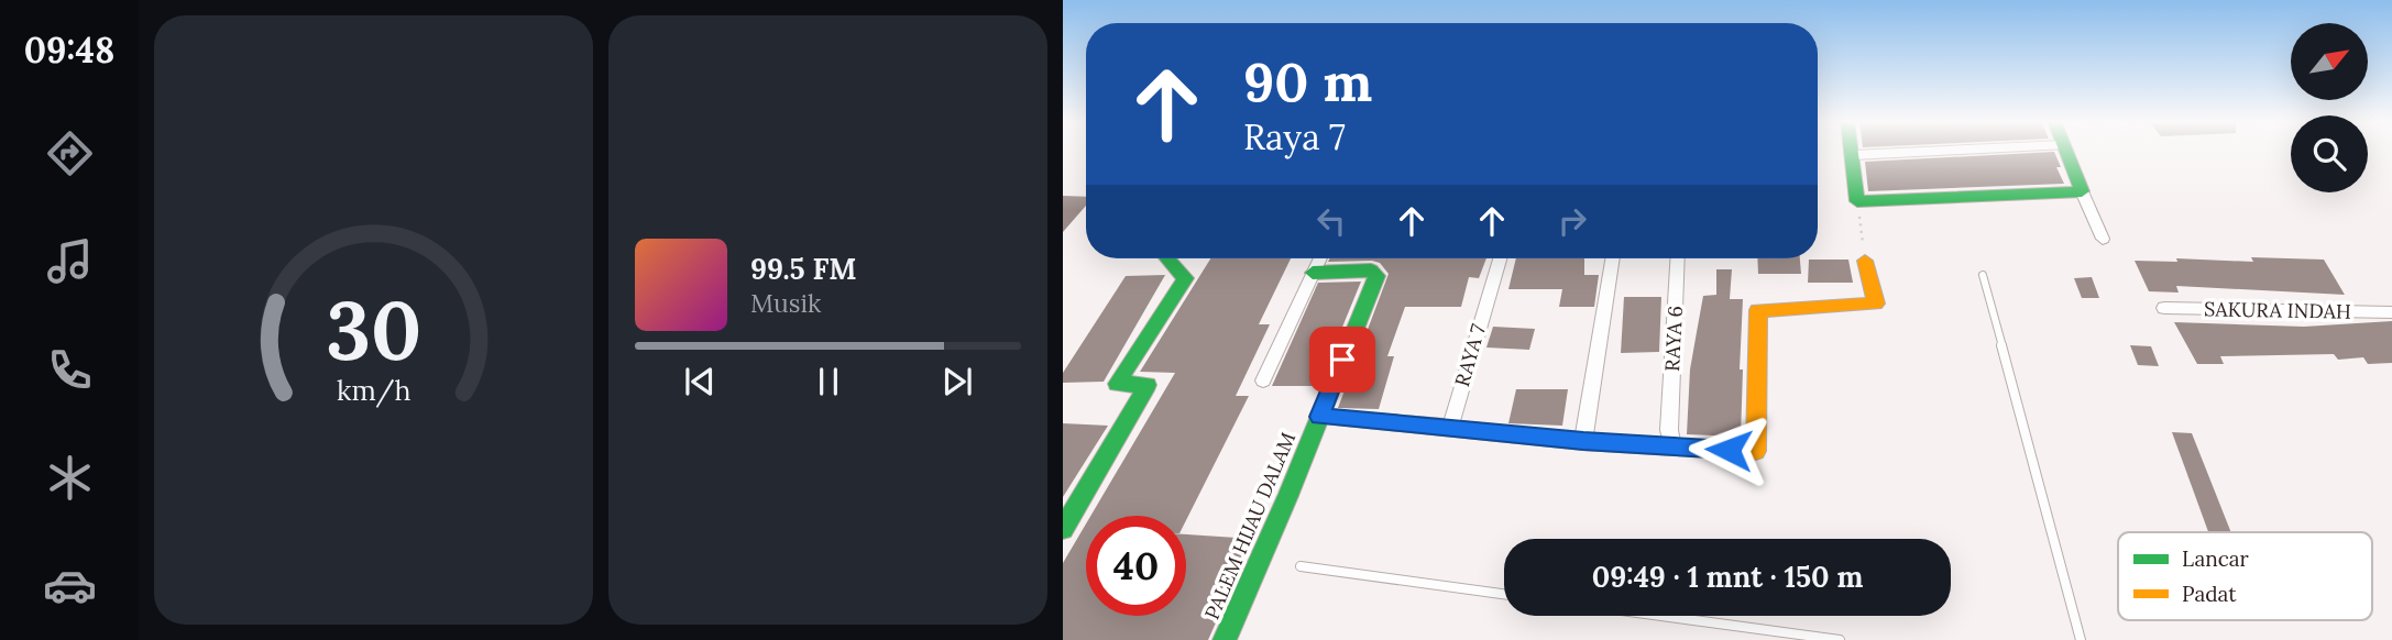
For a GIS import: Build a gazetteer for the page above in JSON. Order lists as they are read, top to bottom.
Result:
{
  "streets": {
    "street": [
      "SAKURA INDAH",
      "RAYA 6",
      "RAYA 7",
      "PALEM HIJAU DALAM"
    ]
  },
  "legend": ["Lancar", "Padat"],
  "north": "top right",
  "page": {
    "tabs": "09:48",
    "turn": ["90 m", "Raya 7"],
    "song": ["99.5 FM", "Musik"],
    "limit": "40",
    "trip": "09:49 · 1 mnt · 150 m",
    "gauge": ["30", "km/h"]
  }
}
